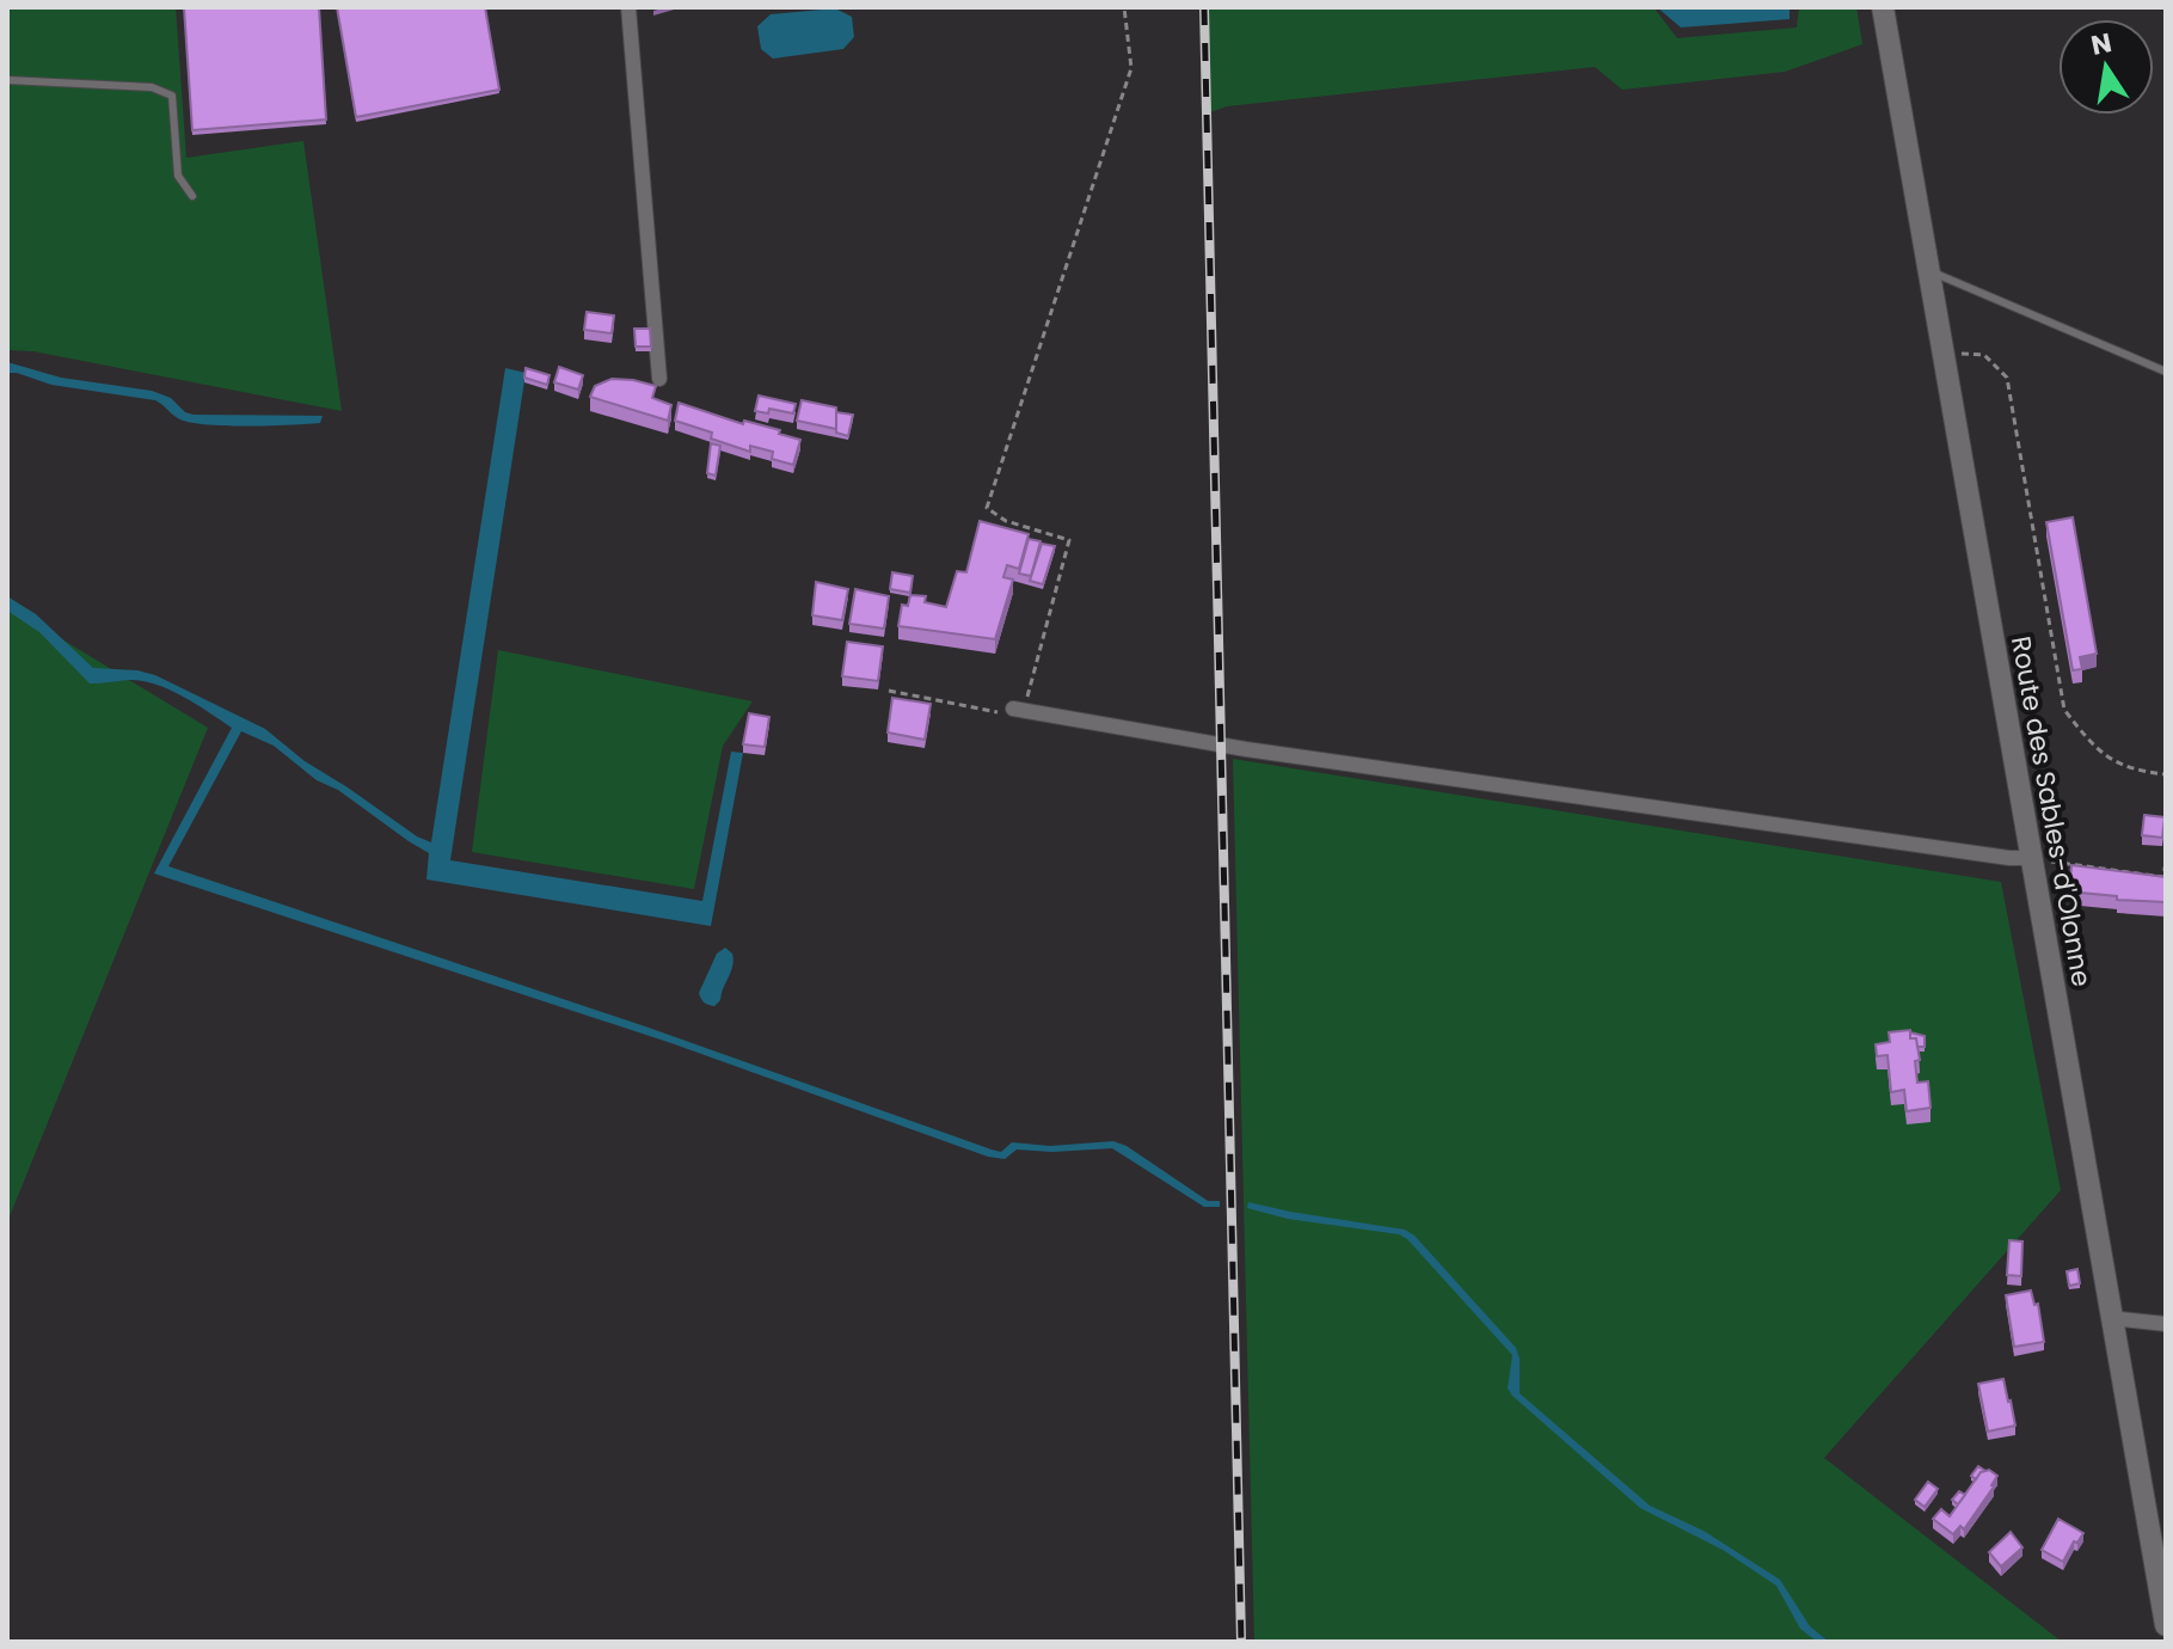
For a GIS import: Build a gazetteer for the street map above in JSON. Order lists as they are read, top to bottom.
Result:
{
  "streets": {
    "main road": ["Route des Sables-d'Olonne"]
  },
  "north": "top"
}
